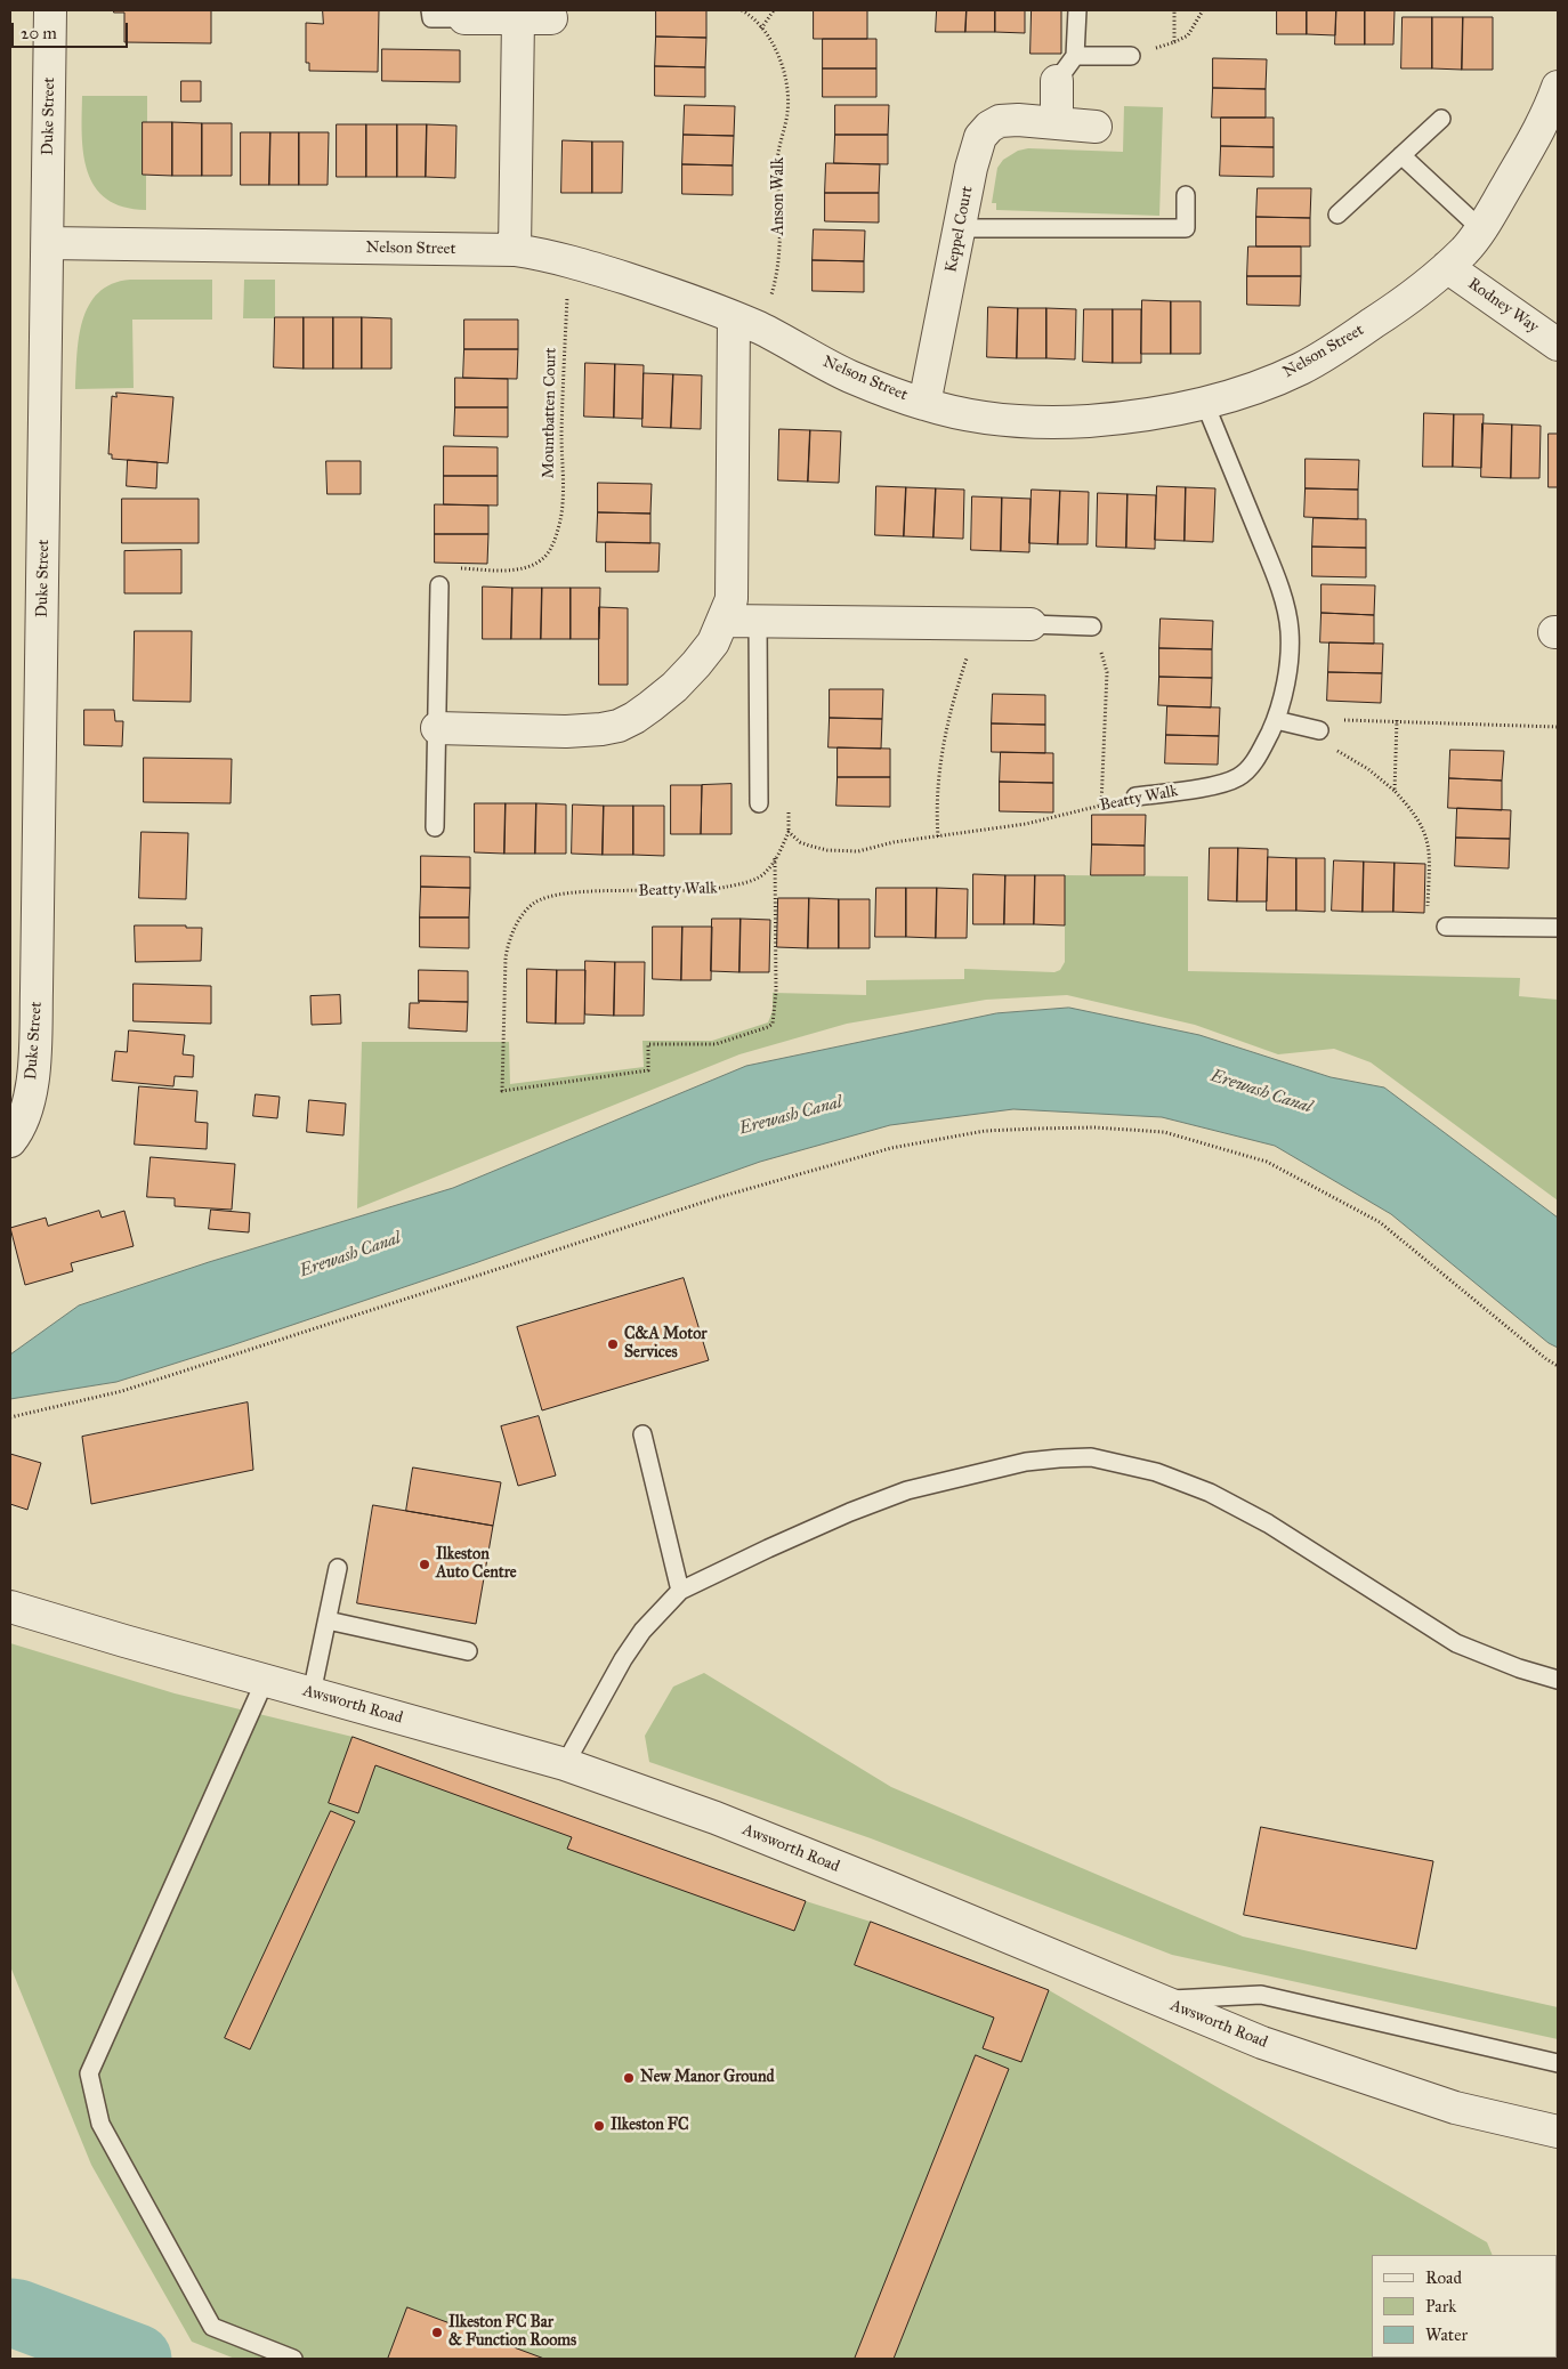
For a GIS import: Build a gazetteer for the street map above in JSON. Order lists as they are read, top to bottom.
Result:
{
  "streets": {
    "street": [
      "Duke Street",
      "Keppel Court",
      "Nelson Street",
      "Rodney Way",
      "Awsworth Road"
    ],
    "lane": ["Beatty Walk"],
    "path": ["Anson Walk", "Mountbatten Court"]
  },
  "crossings": [
    ["Duke Street", "Nelson Street"],
    ["Anson Walk", "Nelson Street"],
    ["Keppel Court", "Nelson Street"],
    ["Nelson Street", "Rodney Way"],
    ["Nelson Street", "Mountbatten Court"],
    ["Nelson Street", "Beatty Walk"]
  ],
  "water": ["Erewash Canal"],
  "places": [
    "C&A Motor Services",
    "Ilkeston Auto Centre",
    "New Manor Ground",
    "Ilkeston FC",
    "Ilkeston FC Bar & Function Rooms"
  ],
  "legend": ["Road", "Park", "Water"],
  "scale_bar": "20 m"
}
